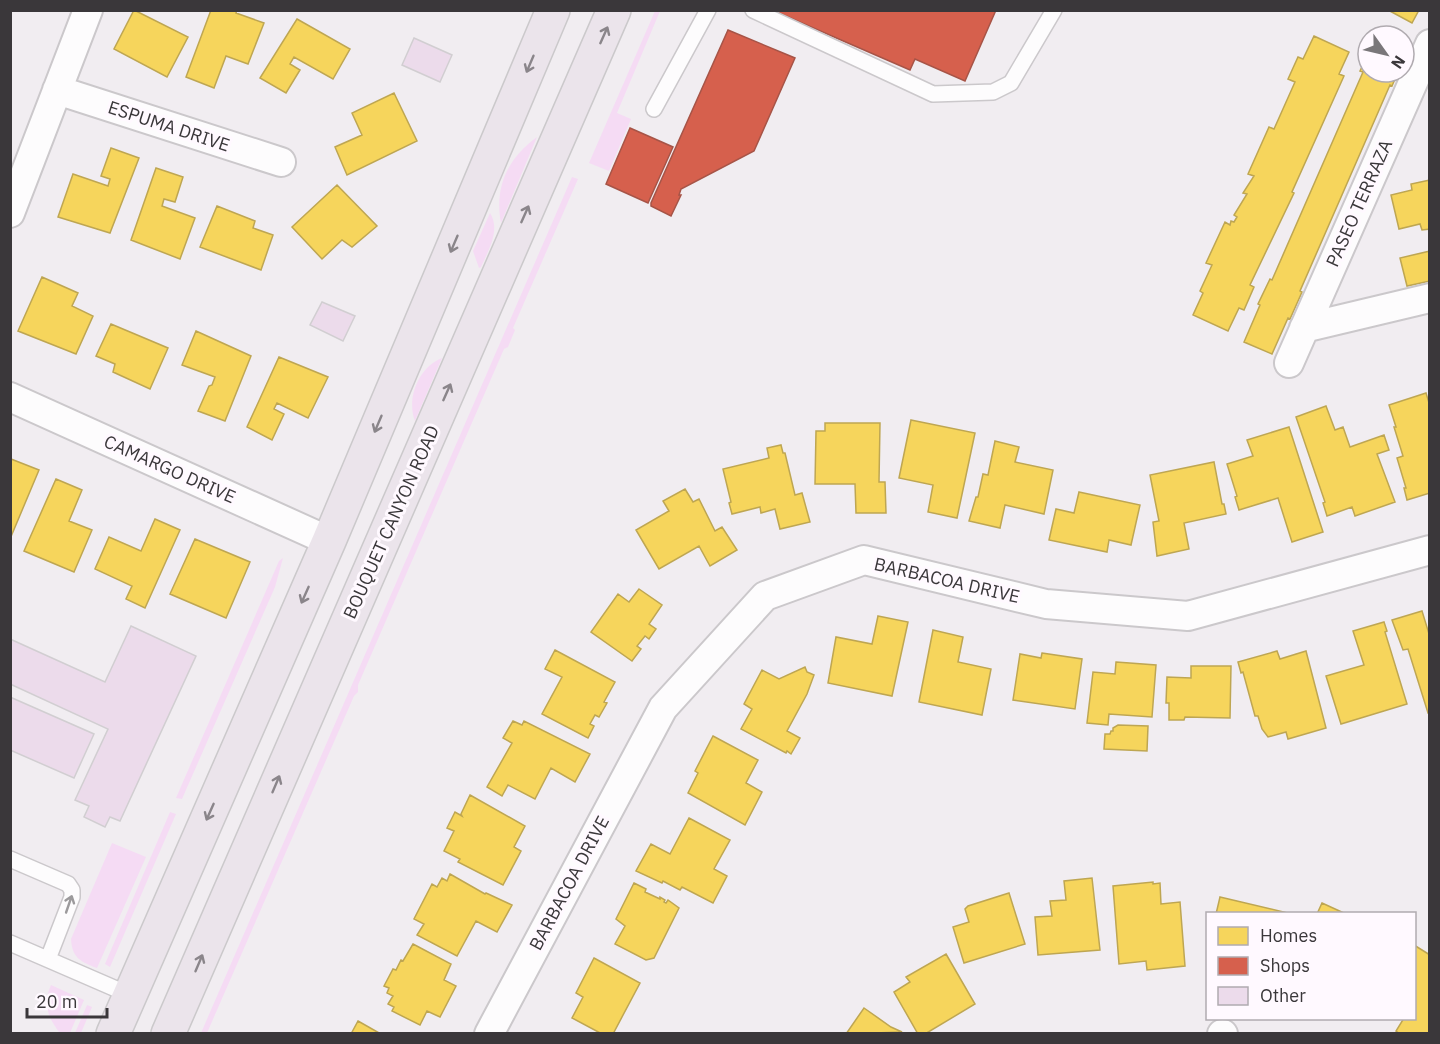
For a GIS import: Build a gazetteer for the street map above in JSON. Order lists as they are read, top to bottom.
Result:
{
  "streets": {
    "main road": ["BOUQUET CANYON ROAD"],
    "street": [
      "ESPUMA DRIVE",
      "PASEO TERRAZA",
      "CAMARGO DRIVE",
      "BARBACOA DRIVE"
    ]
  },
  "legend": ["Homes", "Shops", "Other"],
  "scale_bar": "20 m",
  "north": "bottom right"
}
